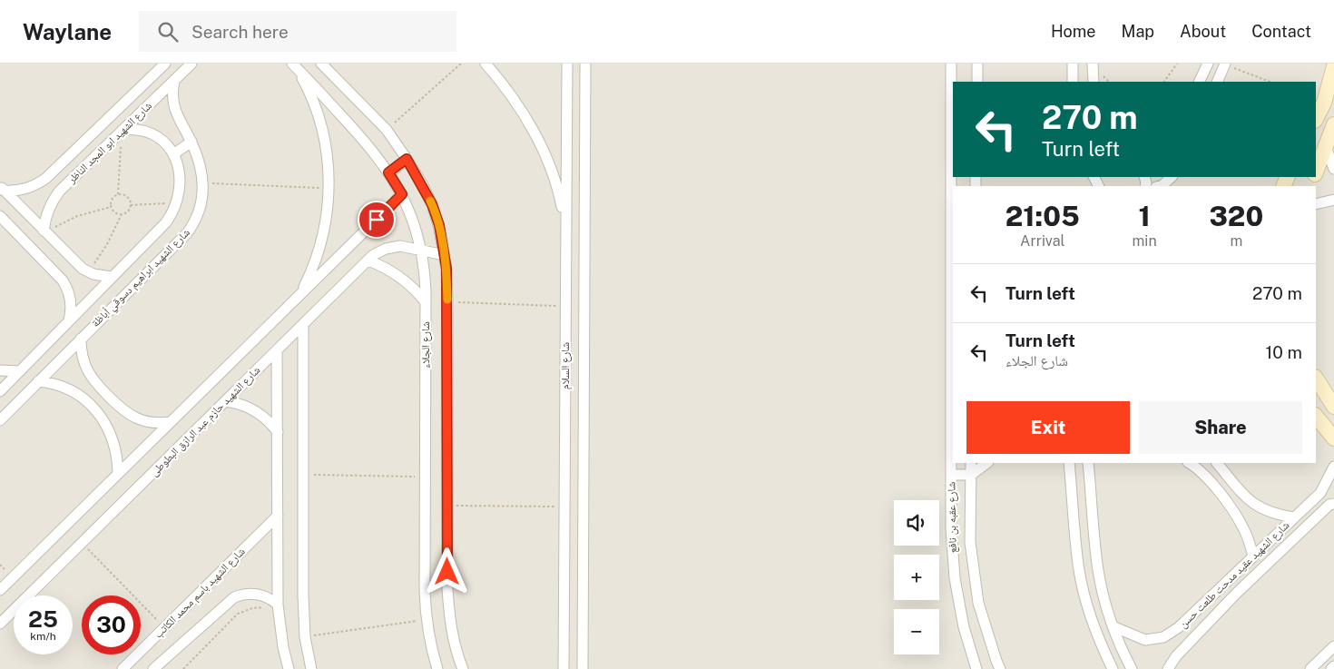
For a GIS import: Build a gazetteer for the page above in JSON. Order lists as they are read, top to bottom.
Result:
{
  "streets": {
    "street": [
      "شارع الشهيد ابو المجد الناظر",
      "شارع الشهيد ابراهيم دسوقي أباظة",
      "شارع الجلاء",
      "شارع السلام",
      "شارع الشهيد حازم عبد الرازق البطوطى",
      "شارع عقبه بن نافع",
      "شارع الشهيد عقيد مدحت طلعت حسن",
      "شارع الشهيد باسم محمد الكاتب"
    ]
  },
  "crossings": [
    ["شارع الشهيد ابو المجد الناظر", "شارع الشهيد ابراهيم دسوقي أباظة"],
    ["شارع الجلاء", "شارع الشهيد حازم عبد الرازق البطوطى"]
  ],
  "page": {
    "header": "Waylane",
    "search": "Search here",
    "nav": [
      "Home",
      "Map",
      "About",
      "Contact"
    ],
    "turn": ["270 m", "Turn left"],
    "eta": [
      "21:05",
      "Arrival",
      "1",
      "min",
      "320",
      "m"
    ],
    "list": [
      {
        "name": "Turn left",
        "value": "270 m"
      },
      {
        "name": "Turn left",
        "note": "شارع الجلاء",
        "value": "10 m"
      }
    ],
    "buttons": ["Exit", "Share"],
    "map_buttons": ["+", "−"],
    "speed": "25 km/h",
    "limit": "30"
  }
}
